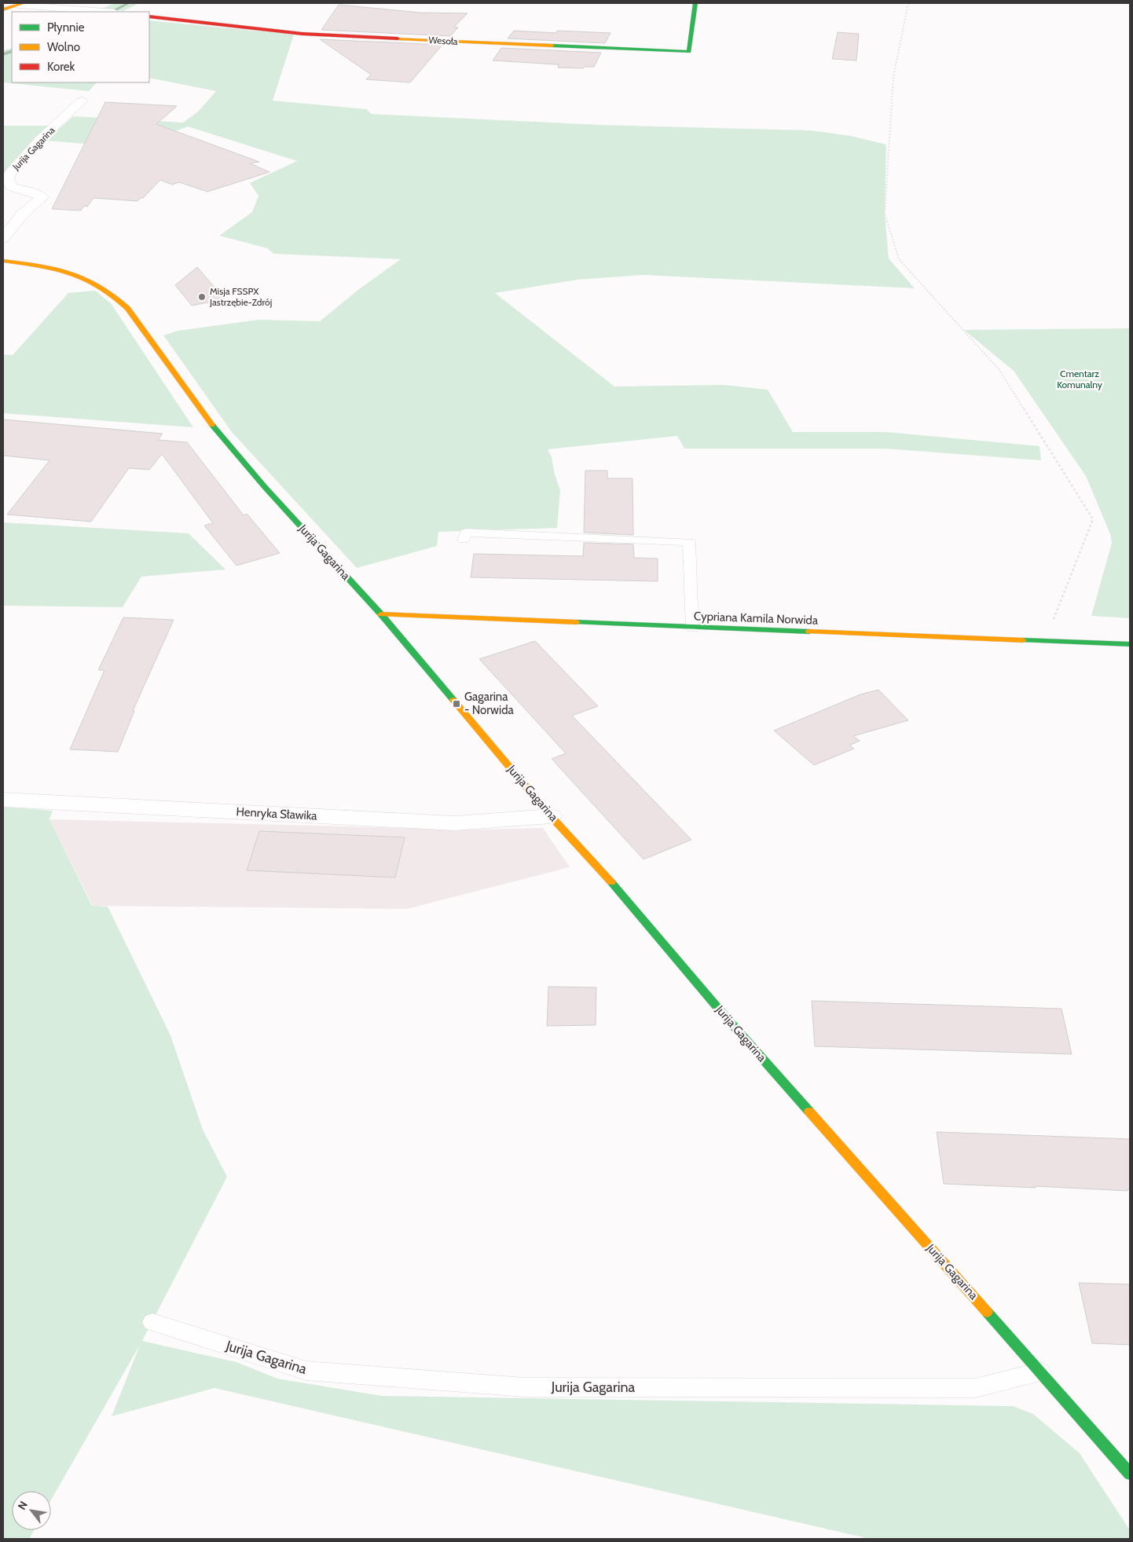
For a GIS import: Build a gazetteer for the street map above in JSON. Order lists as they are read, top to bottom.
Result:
{
  "streets": {
    "street": [
      "Wesoła",
      "Jurija Gagarina",
      "Cypriana Kamila Norwida",
      "Henryka Sławika"
    ]
  },
  "crossings": [
    ["Jurija Gagarina", "Cypriana Kamila Norwida"],
    ["Jurija Gagarina", "Henryka Sławika"]
  ],
  "parks": ["Cmentarz Komunalny"],
  "places": {
    "other": ["Misja FSSPX Jastrzębie-Zdrój"],
    "transit": ["Gagarina - Norwida"]
  },
  "legend": ["Płynnie", "Wolno", "Korek"],
  "north": "top left"
}
